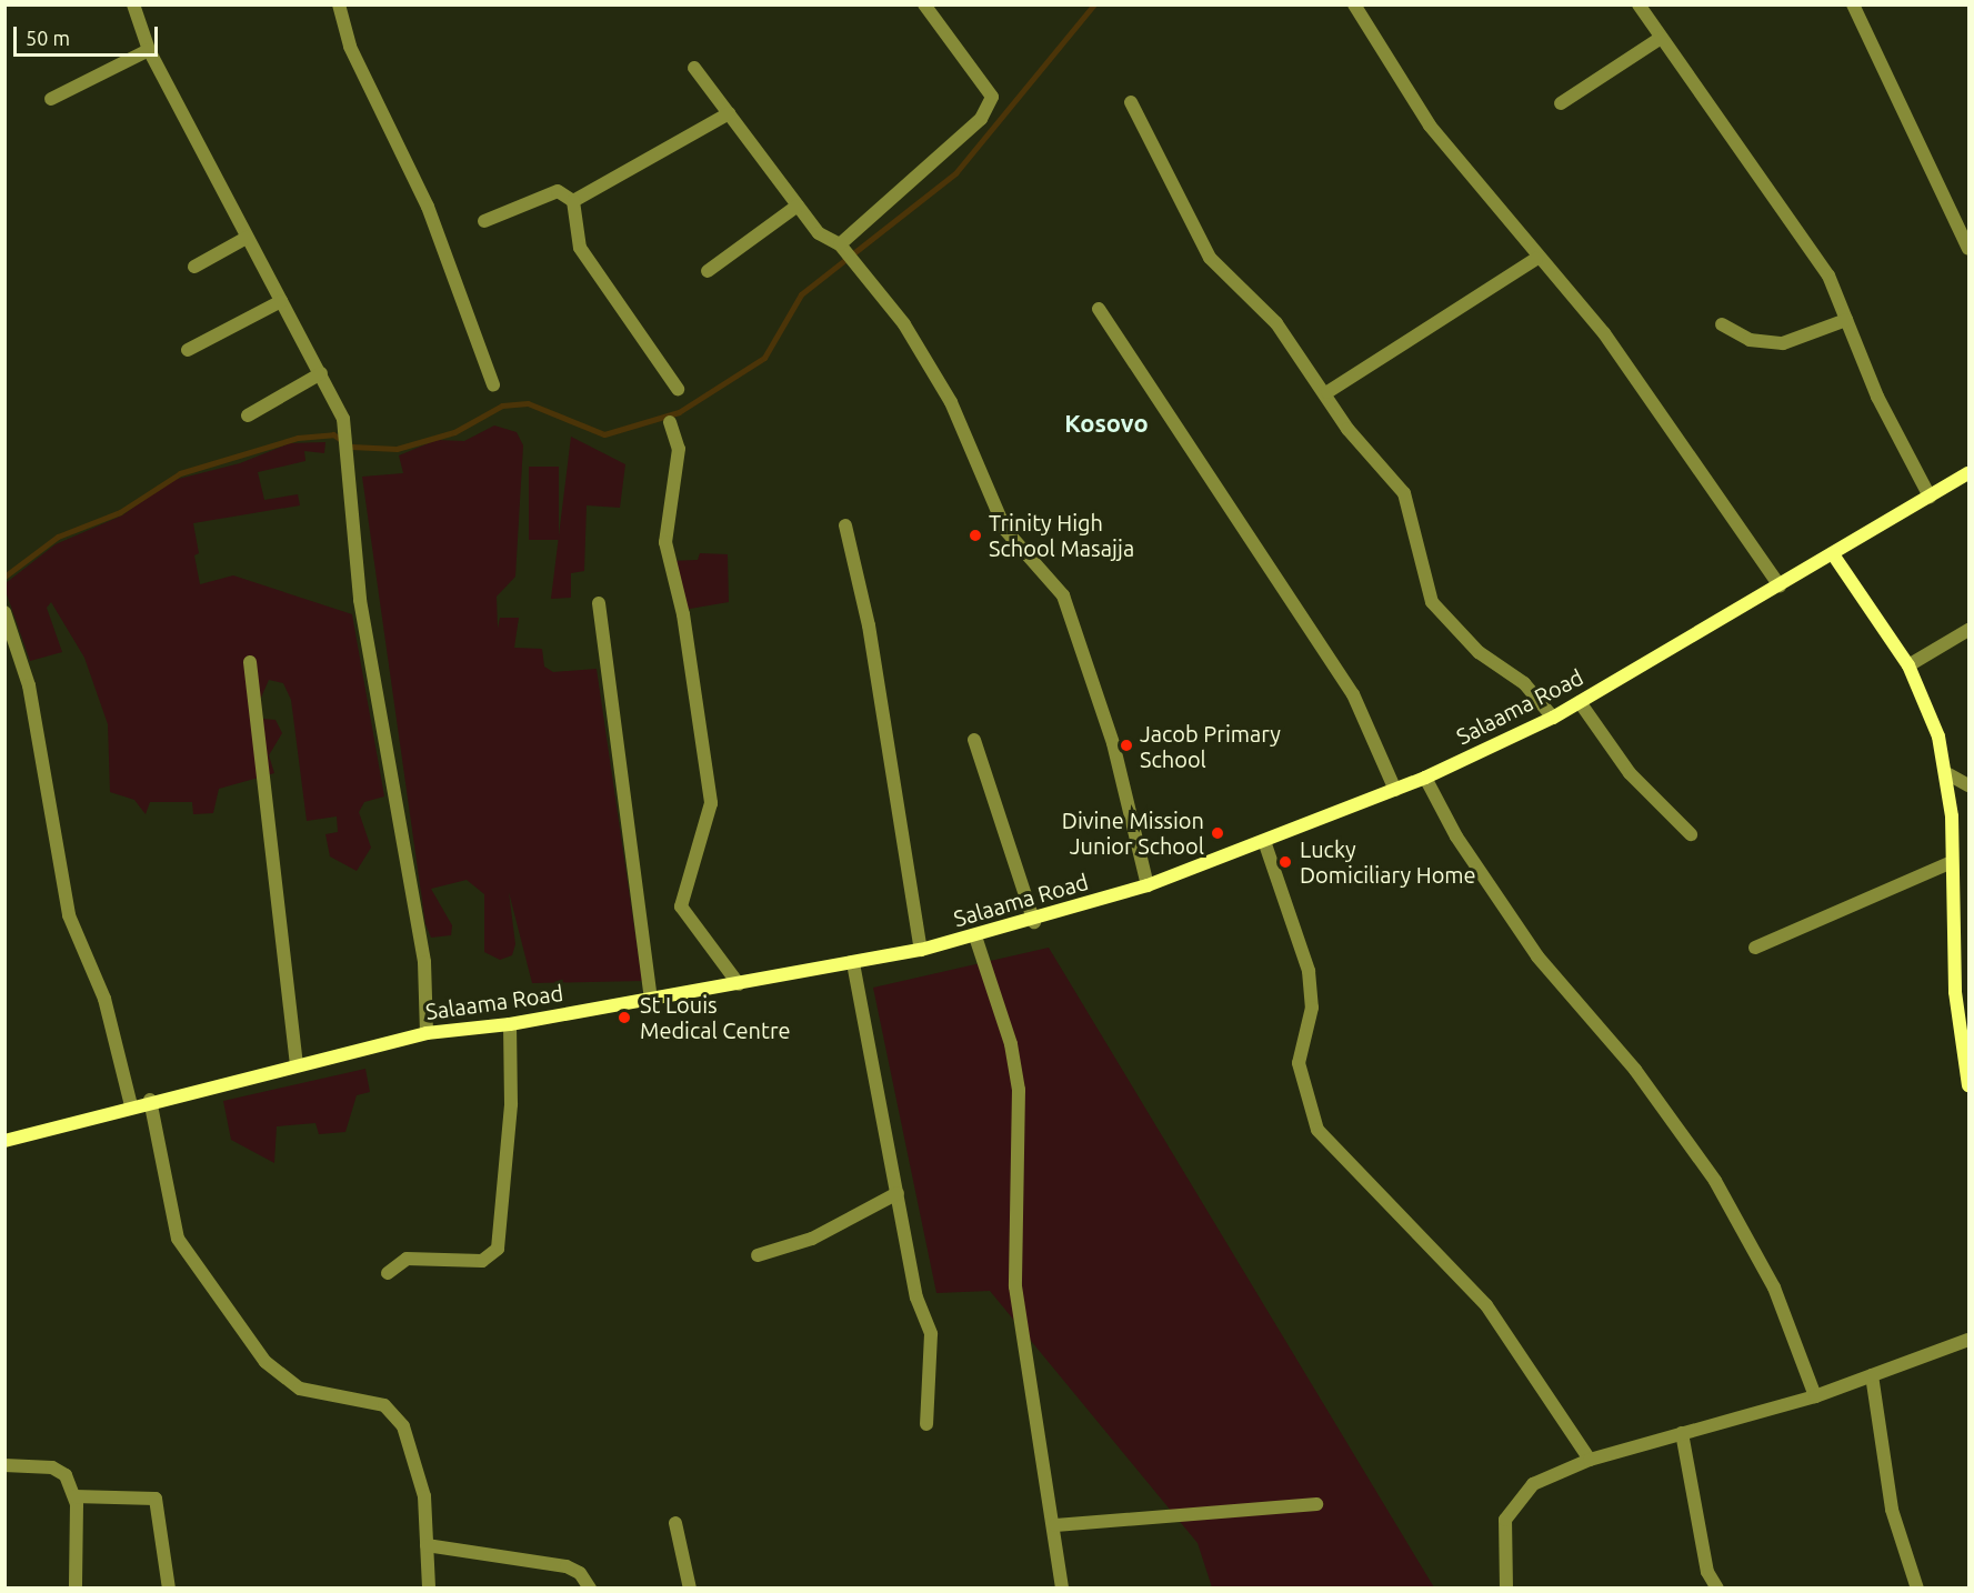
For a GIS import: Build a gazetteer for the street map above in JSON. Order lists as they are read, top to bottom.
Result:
{
  "streets": {
    "main road": ["Salaama Road"]
  },
  "districts": ["Kosovo"],
  "places": [
    "Trinity High School Masajja",
    "Jacob Primary School",
    "Divine Mission Junior School",
    "Lucky Domiciliary Home",
    "St Louis Medical Centre"
  ],
  "scale_bar": "50 m"
}
